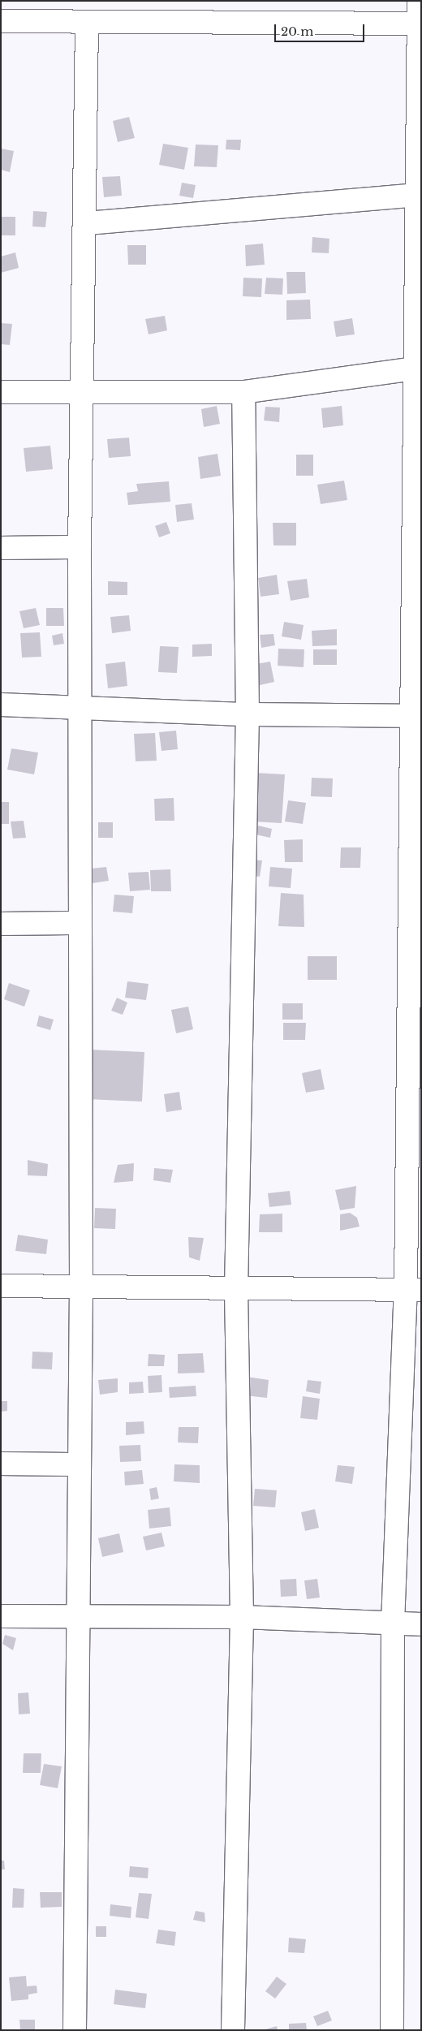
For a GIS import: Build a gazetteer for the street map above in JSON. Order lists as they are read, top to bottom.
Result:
{
  "scale_bar": "20 m"
}
